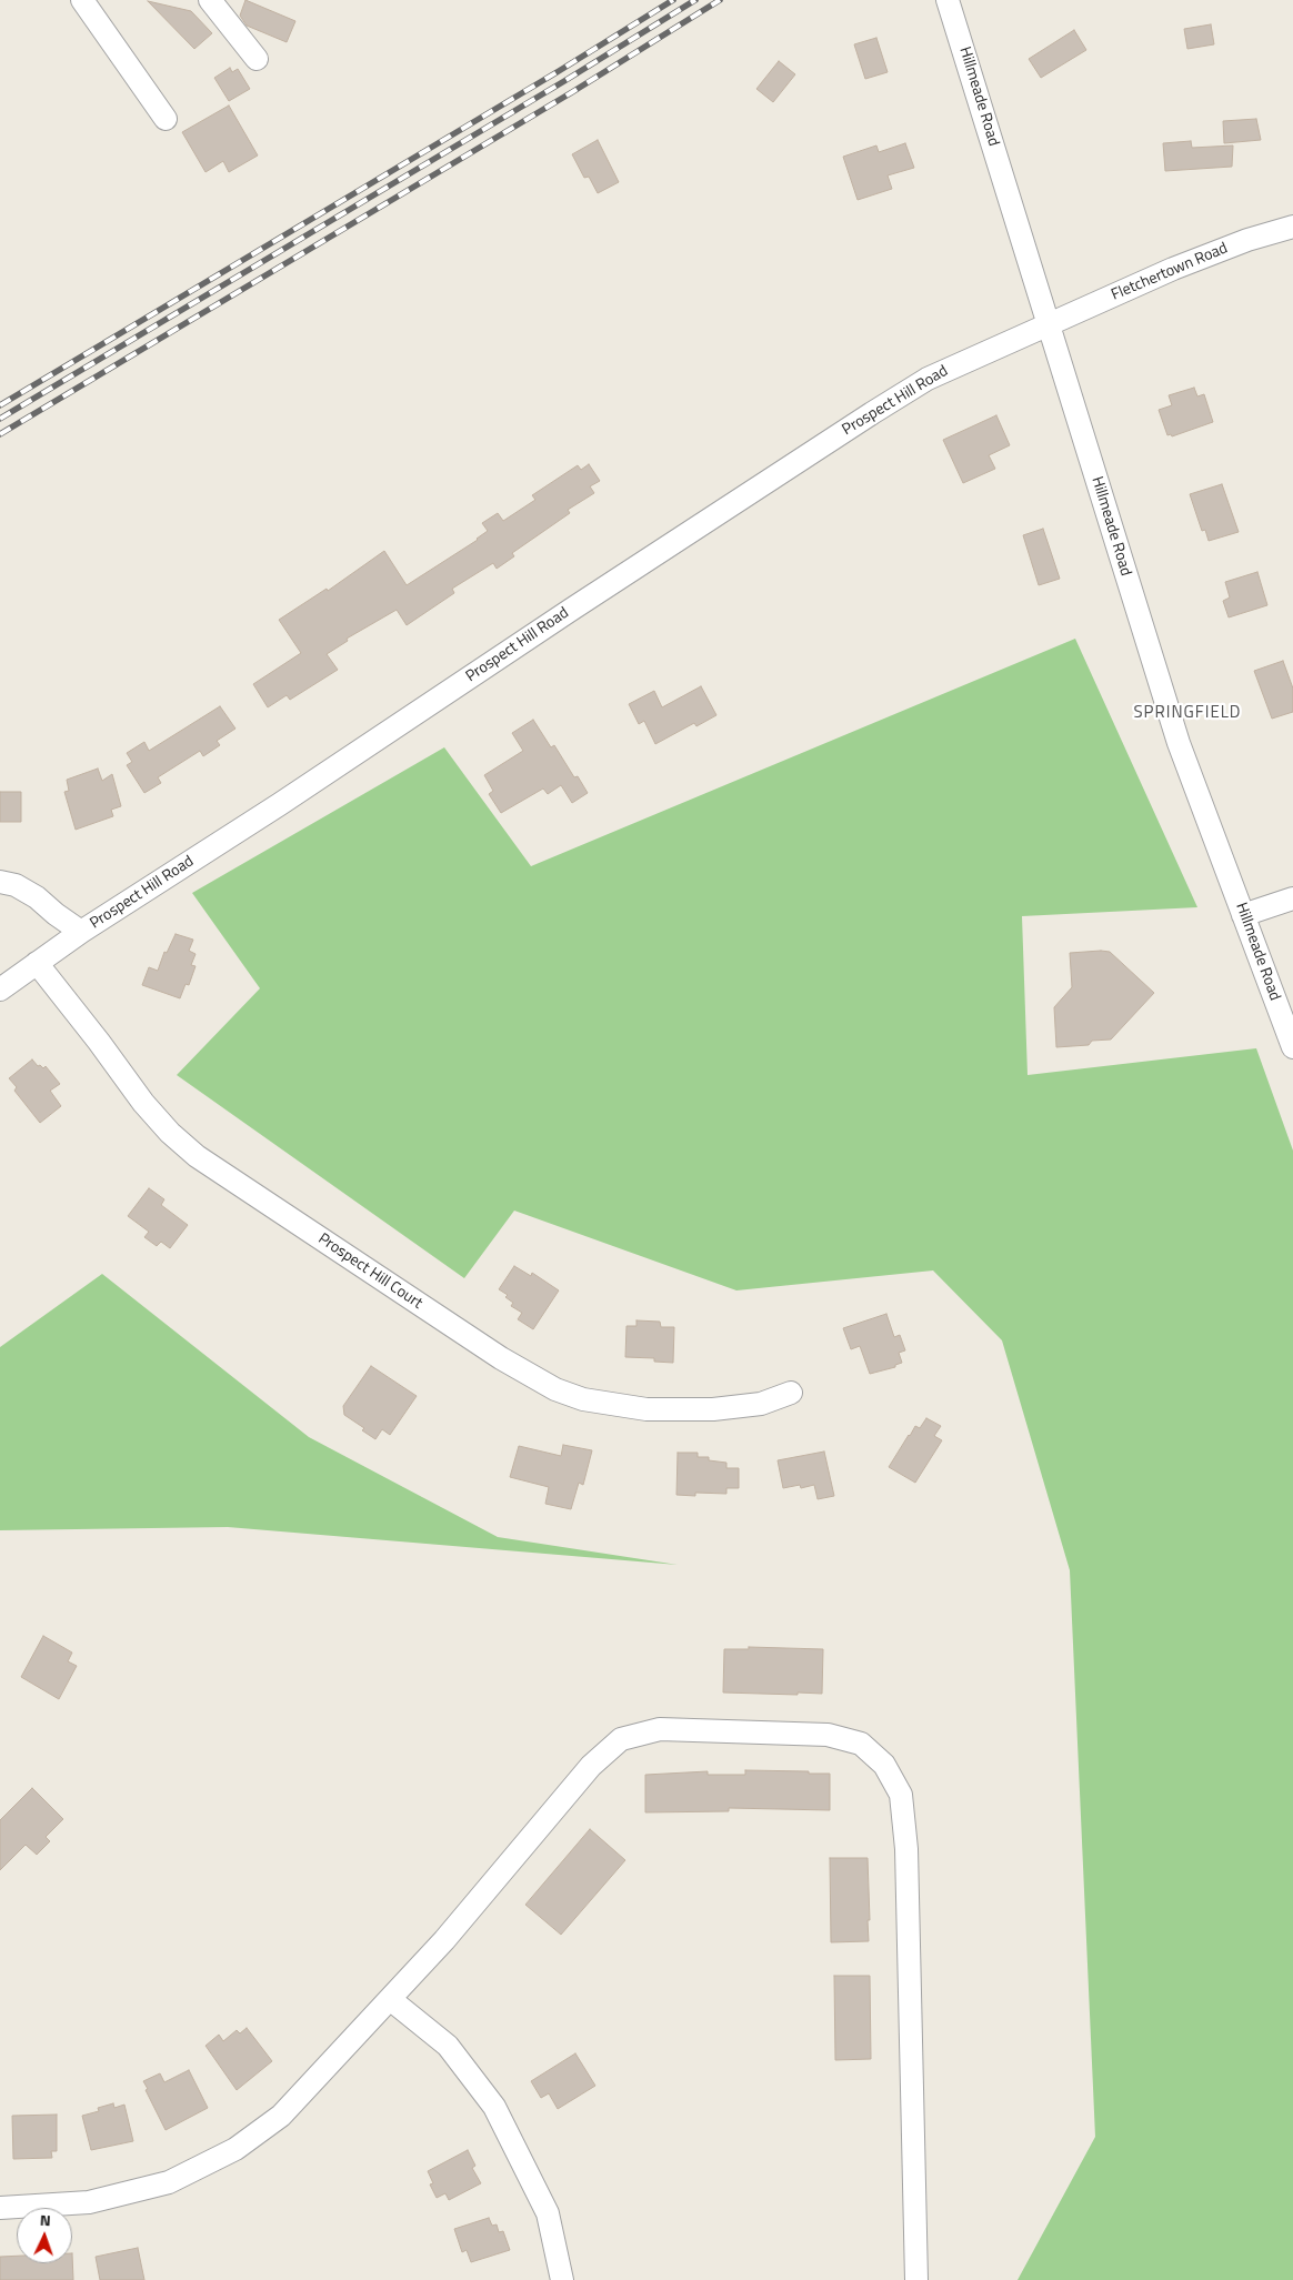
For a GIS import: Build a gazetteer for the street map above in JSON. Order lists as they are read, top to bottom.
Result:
{
  "streets": {
    "street": [
      "Hillmeade Road",
      "Fletchertown Road",
      "Prospect Hill Road",
      "Prospect Hill Court"
    ]
  },
  "crossings": [
    ["Hillmeade Road", "Fletchertown Road"],
    ["Hillmeade Road", "Prospect Hill Road"],
    ["Fletchertown Road", "Prospect Hill Road"],
    ["Prospect Hill Road", "Prospect Hill Court"]
  ],
  "districts": ["SPRINGFIELD"],
  "north": "top"
}
